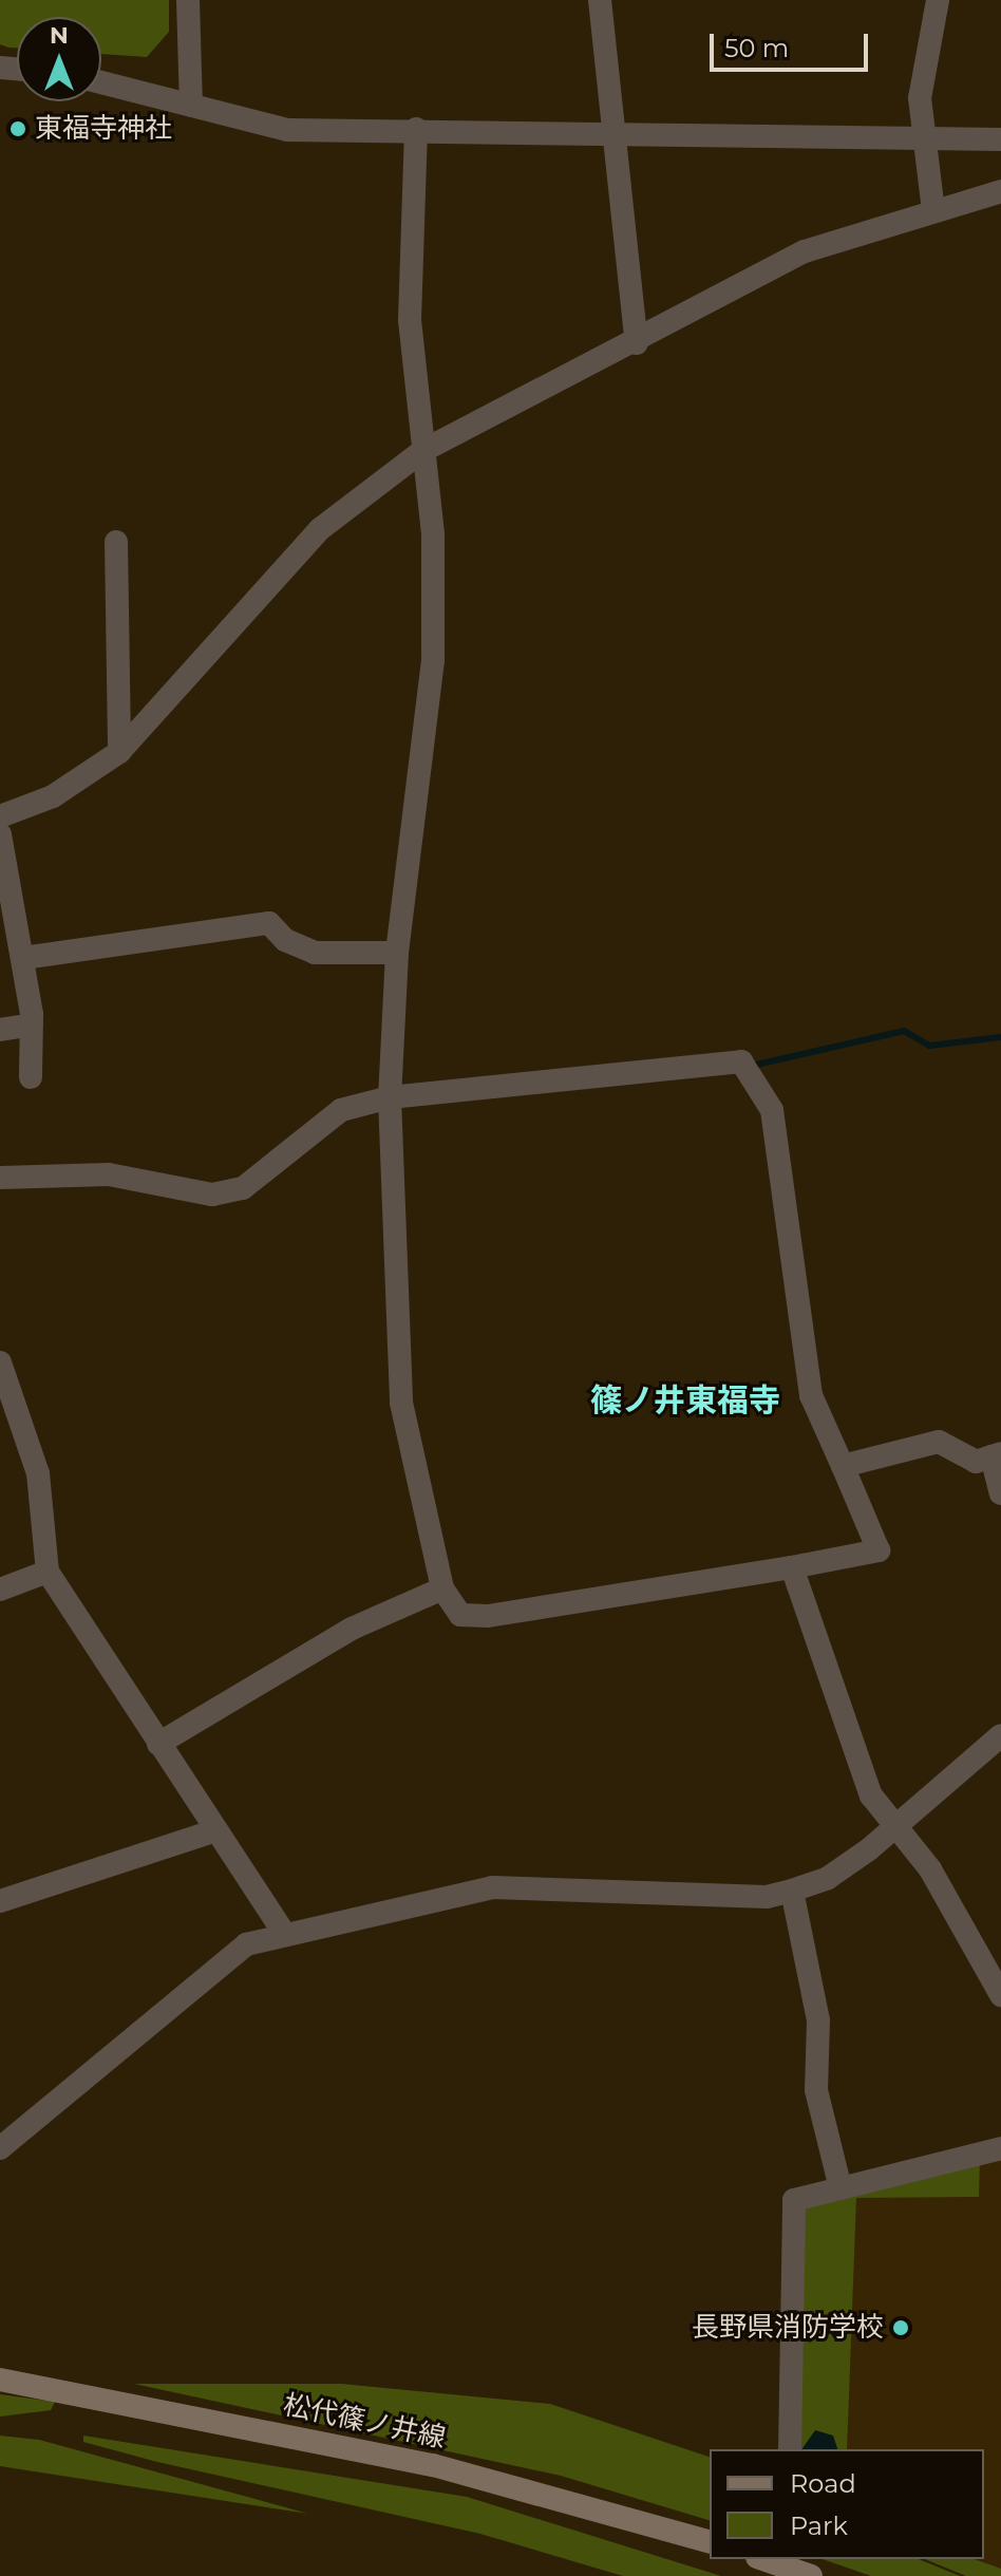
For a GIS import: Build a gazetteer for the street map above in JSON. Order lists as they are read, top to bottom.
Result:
{
  "streets": {
    "main road": ["松代篠ノ井線"]
  },
  "districts": ["篠ノ井東福寺"],
  "places": ["東福寺神社", "長野県消防学校"],
  "legend": ["Road", "Park"],
  "scale_bar": "50 m",
  "north": "top"
}
